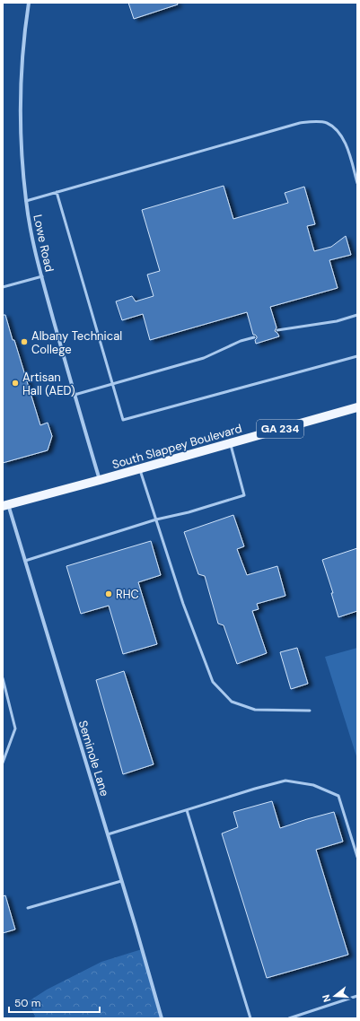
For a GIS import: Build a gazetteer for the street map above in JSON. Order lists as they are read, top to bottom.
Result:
{
  "streets": {
    "main road": ["GA 234", "South Slappey Boulevard"],
    "street": ["Lowe Road", "Seminole Lane"]
  },
  "crossings": [
    ["Lowe Road", "South Slappey Boulevard"],
    ["South Slappey Boulevard", "Seminole Lane"]
  ],
  "places": ["Albany Technical College", "Artisan Hall (AED)", "RHC"],
  "scale_bar": "50 m",
  "north": "left"
}
